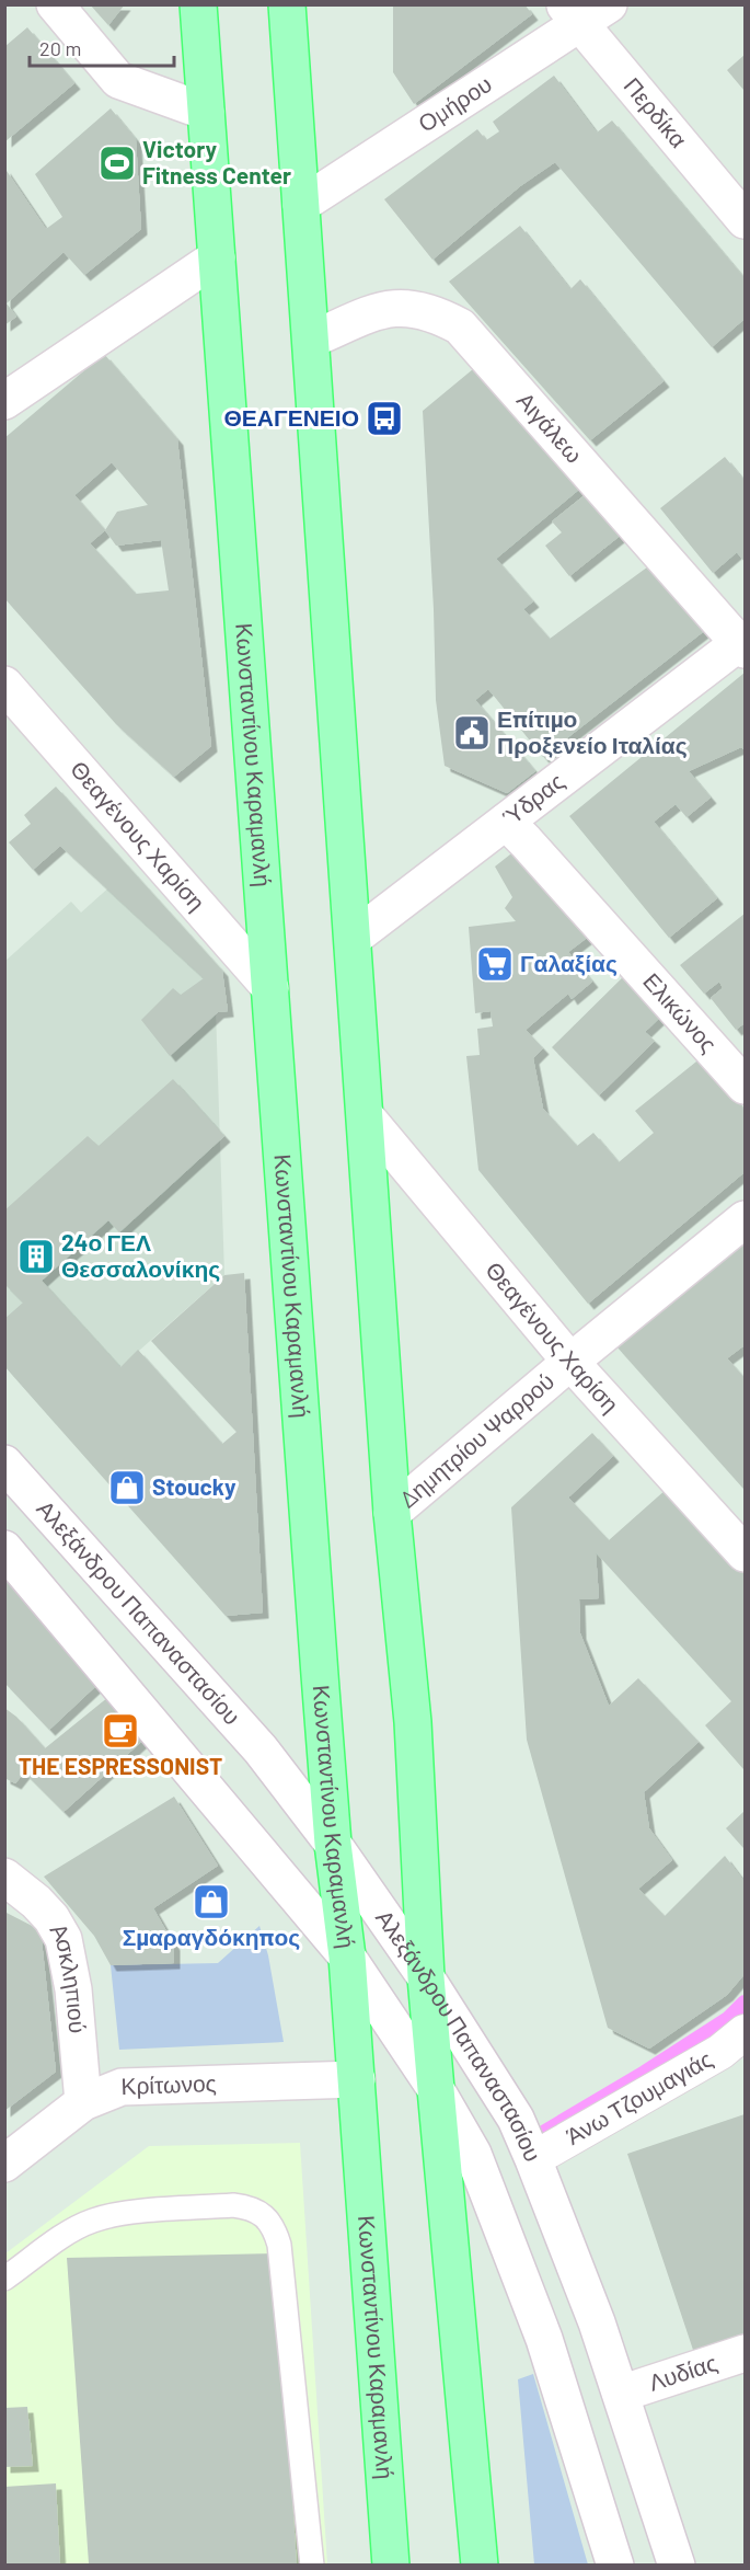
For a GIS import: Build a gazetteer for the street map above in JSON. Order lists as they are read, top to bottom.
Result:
{
  "streets": {
    "main road": ["Κωνσταντίνου Καραμανλή"],
    "street": [
      "Ομήρου",
      "Περδίκα",
      "Αιγάλεω",
      "Ύδρας",
      "Θεαγένους Χαρίση",
      "Ελικώνος",
      "Δημητρίου Ψαρρού",
      "Αλεξάνδρου Παπαναστασίου",
      "Ασκληπιού",
      "Κρίτωνος",
      "Άνω Τζουμαγιάς",
      "Λυδίας"
    ]
  },
  "crossings": [
    ["Ομήρου", "Περδίκα"],
    ["Αιγάλεω", "Ύδρας"],
    ["Κωνσταντίνου Καραμανλή", "Θεαγένους Χαρίση"],
    ["Κωνσταντίνου Καραμανλή", "Αλεξάνδρου Παπαναστασίου"],
    ["Κωνσταντίνου Καραμανλή", "Κρίτωνος"],
    ["Ύδρας", "Ελικώνος"],
    ["Θεαγένους Χαρίση", "Δημητρίου Ψαρρού"],
    ["Αλεξάνδρου Παπαναστασίου", "Άνω Τζουμαγιάς"],
    ["Αλεξάνδρου Παπαναστασίου", "Λυδίας"],
    ["Ασκληπιού", "Κρίτωνος"]
  ],
  "places": {
    "sports": ["Victory Fitness Center"],
    "bus stop": ["ΘΕΑΓΕΝΕΙΟ"],
    "public building": ["Επίτιμο Προξενείο Ιταλίας"],
    "supermarket": ["Γαλαξίας"],
    "building": ["24ο ΓΕΛ Θεσσαλονίκης"],
    "shop": ["Stoucky", "Σμαραγδόκηπος"],
    "cafe": ["THE ESPRESSONIST"]
  },
  "scale_bar": "20 m"
}
